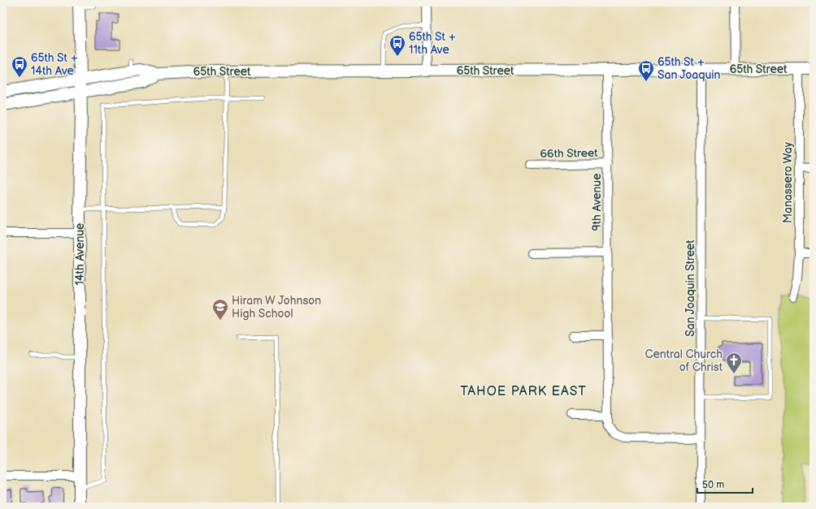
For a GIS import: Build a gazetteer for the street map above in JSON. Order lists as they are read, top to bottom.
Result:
{
  "streets": {
    "main road": ["65th Street", "14th Avenue"],
    "street": [
      "66th Street",
      "Manassero Way",
      "9th Avenue",
      "San Joaquin Street"
    ]
  },
  "crossings": [
    ["65th Street", "Manassero Way"],
    ["65th Street", "9th Avenue"],
    ["65th Street", "14th Avenue"],
    ["65th Street", "San Joaquin Street"],
    ["66th Street", "9th Avenue"],
    ["9th Avenue", "San Joaquin Street"]
  ],
  "districts": ["TAHOE PARK EAST"],
  "places": {
    "bus stop": ["65th St + 11th Ave", "65th St + 14th Ave", "65th St + San Joaquin"],
    "school or university": ["Hiram W Johnson High School"],
    "church": ["Central Church of Christ"]
  },
  "scale_bar": "50 m"
}
